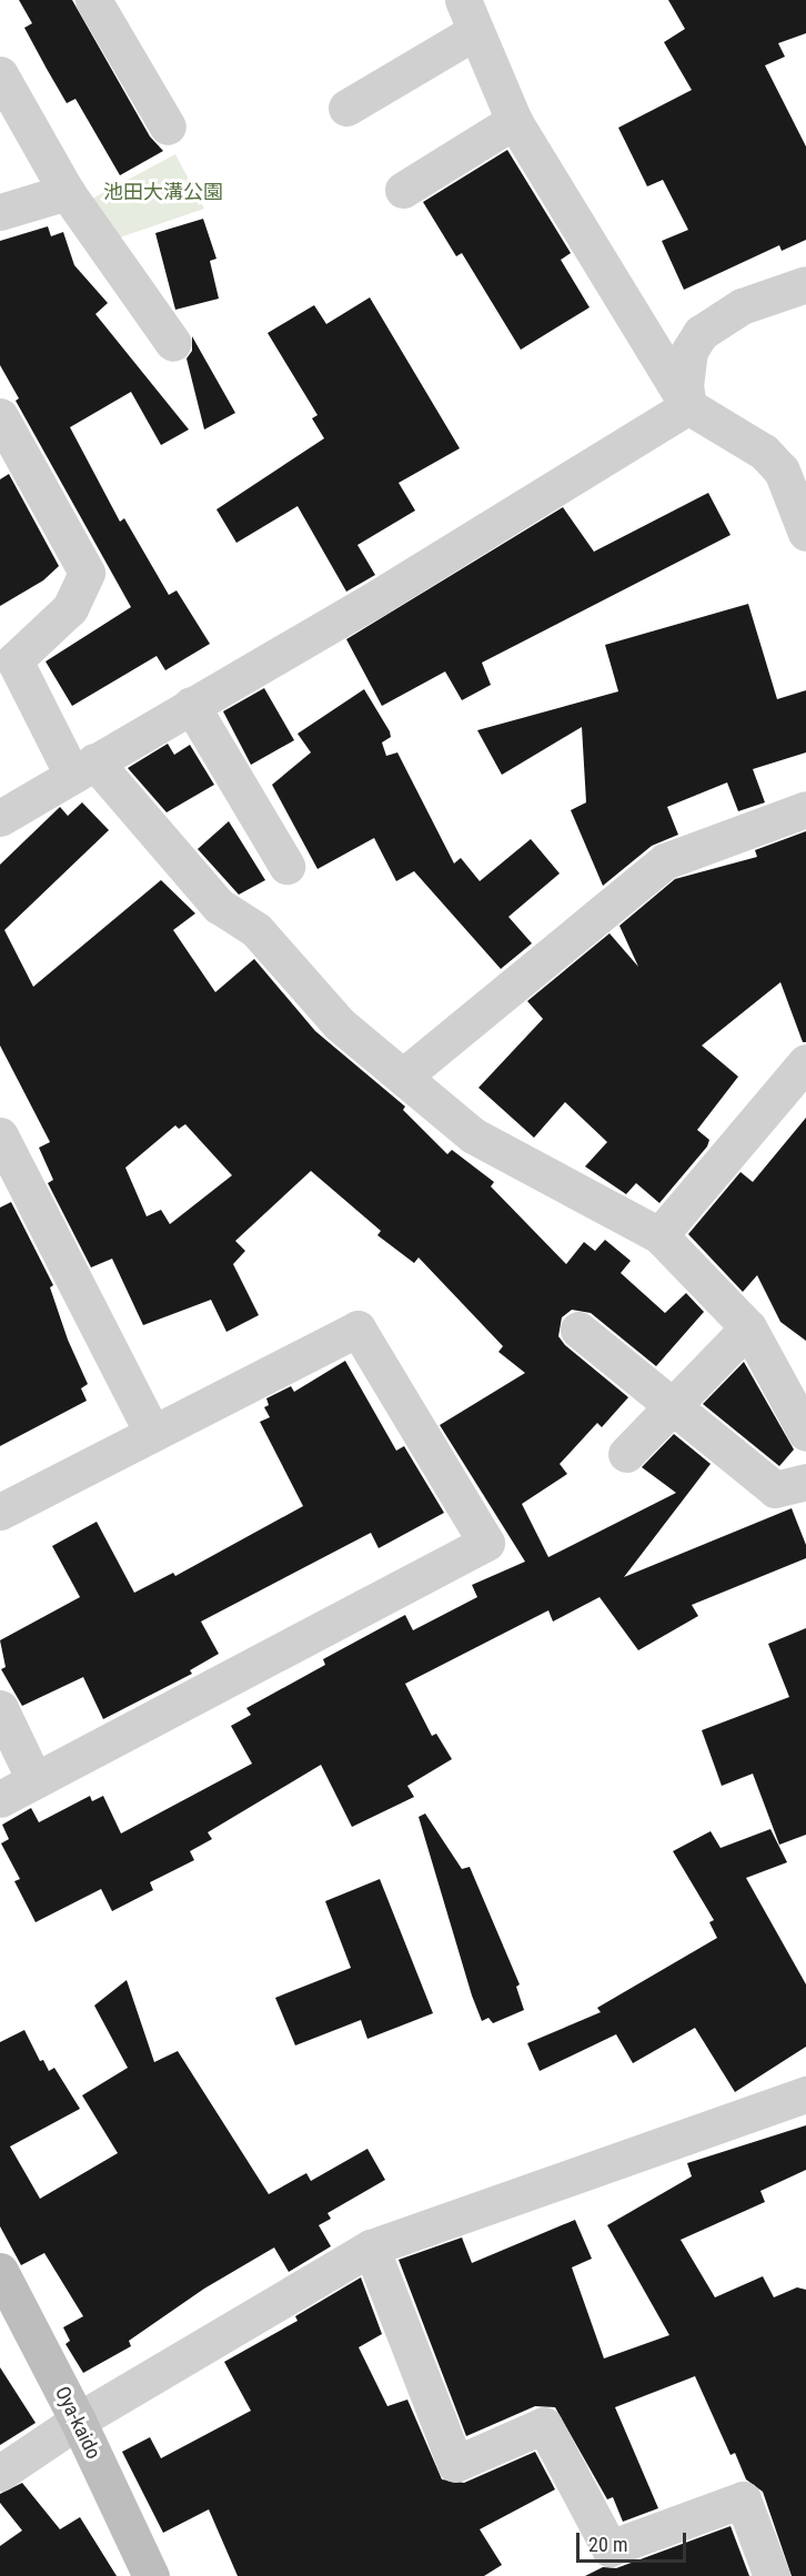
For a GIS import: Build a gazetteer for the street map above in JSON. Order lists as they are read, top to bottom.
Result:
{
  "streets": {
    "street": ["Oya-kaido"]
  },
  "parks": ["池田大溝公園"],
  "scale_bar": "20 m"
}
